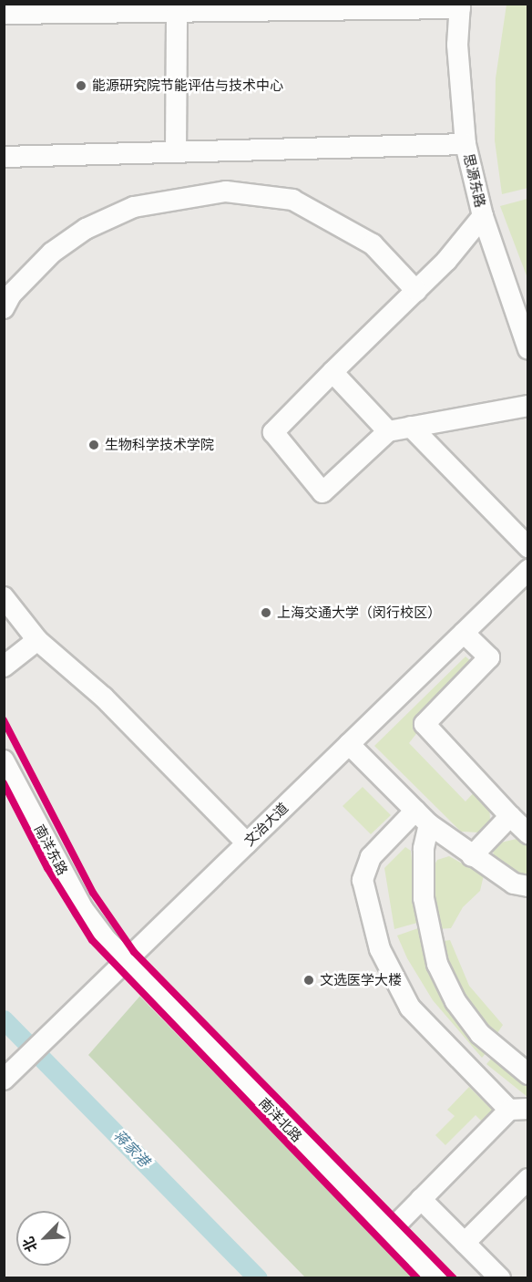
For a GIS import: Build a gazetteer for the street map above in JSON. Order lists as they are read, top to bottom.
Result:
{
  "streets": {
    "lane": [
      "思源东路",
      "文治大道",
      "南洋东路",
      "南洋北路"
    ]
  },
  "crossings": [
    ["文治大道", "南洋东路"],
    ["文治大道", "南洋北路"],
    ["南洋东路", "南洋北路"]
  ],
  "water": ["蒋家港"],
  "places": [
    "能源研究院节能评估与技术中心",
    "生物科学技术学院",
    "上海交通大学（闵行校区）",
    "文选医学大楼"
  ],
  "north": "bottom left"
}
